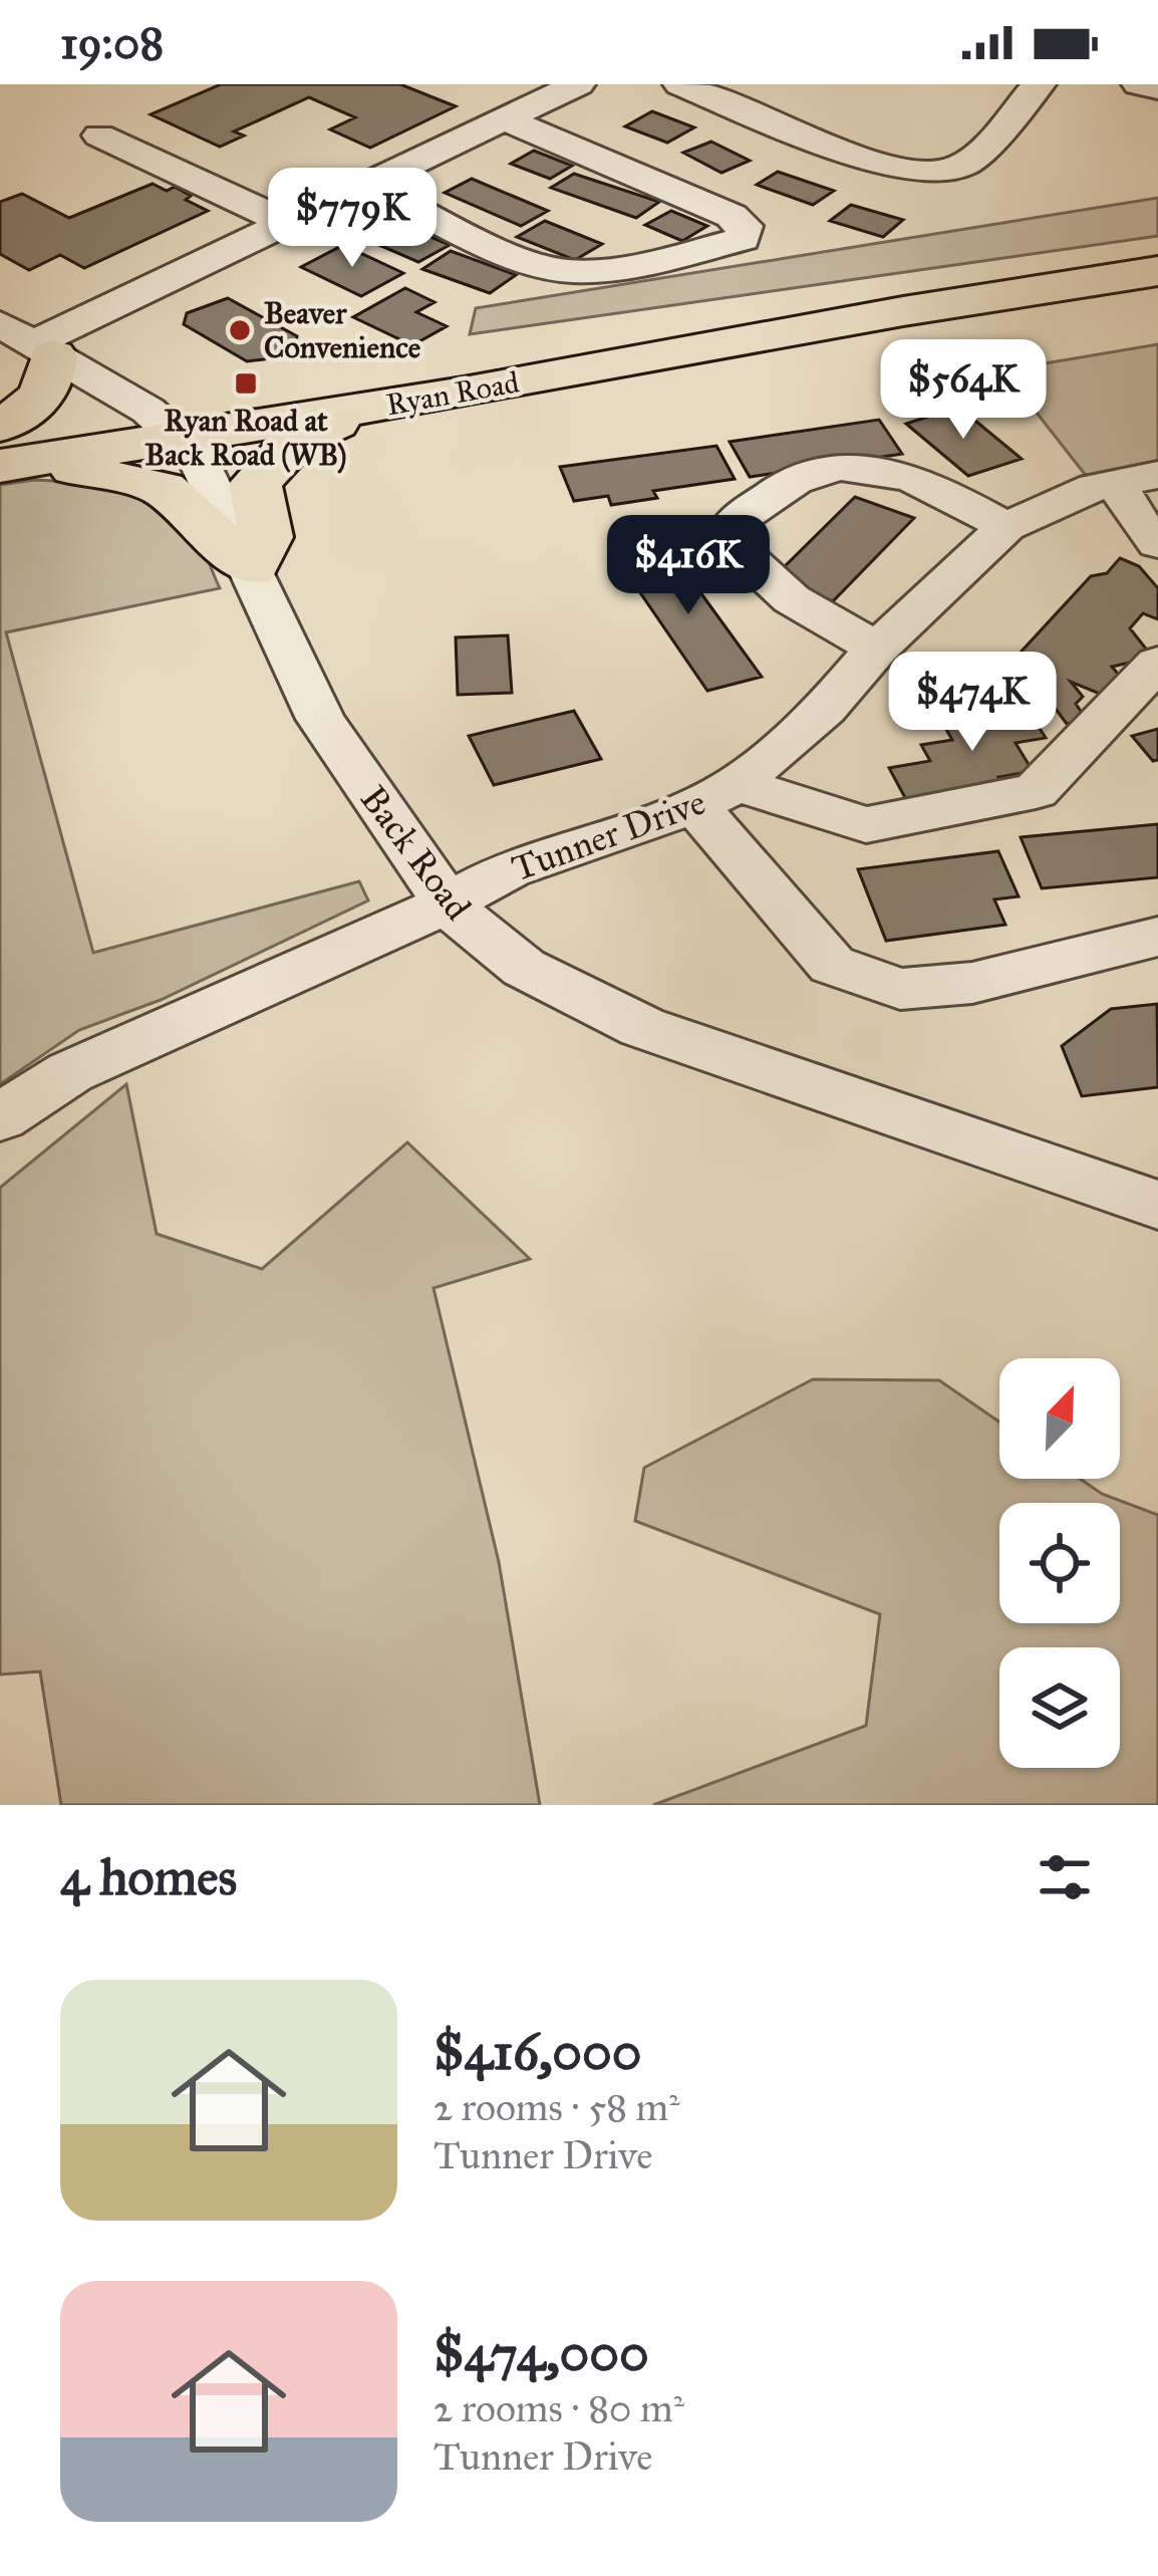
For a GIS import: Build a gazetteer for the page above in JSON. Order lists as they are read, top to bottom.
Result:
{
  "streets": {
    "main road": ["Ryan Road"],
    "street": ["Tunner Drive", "Back Road"]
  },
  "crossings": [
    ["Ryan Road", "Back Road"],
    ["Tunner Drive", "Back Road"]
  ],
  "places": {
    "other": ["Beaver Convenience"],
    "transit": ["Ryan Road at Back Road (WB)"]
  },
  "north": "top right",
  "page": {
    "status": "19:08",
    "price": [
      "$779K",
      "$564K",
      "$416K",
      "$474K"
    ],
    "heading": "4 homes",
    "list": [
      {
        "name": "$416,000",
        "note": "2 rooms · 58 m² · Tunner Drive"
      },
      {
        "name": "$474,000",
        "note": "2 rooms · 80 m² · Tunner Drive"
      }
    ]
  }
}
